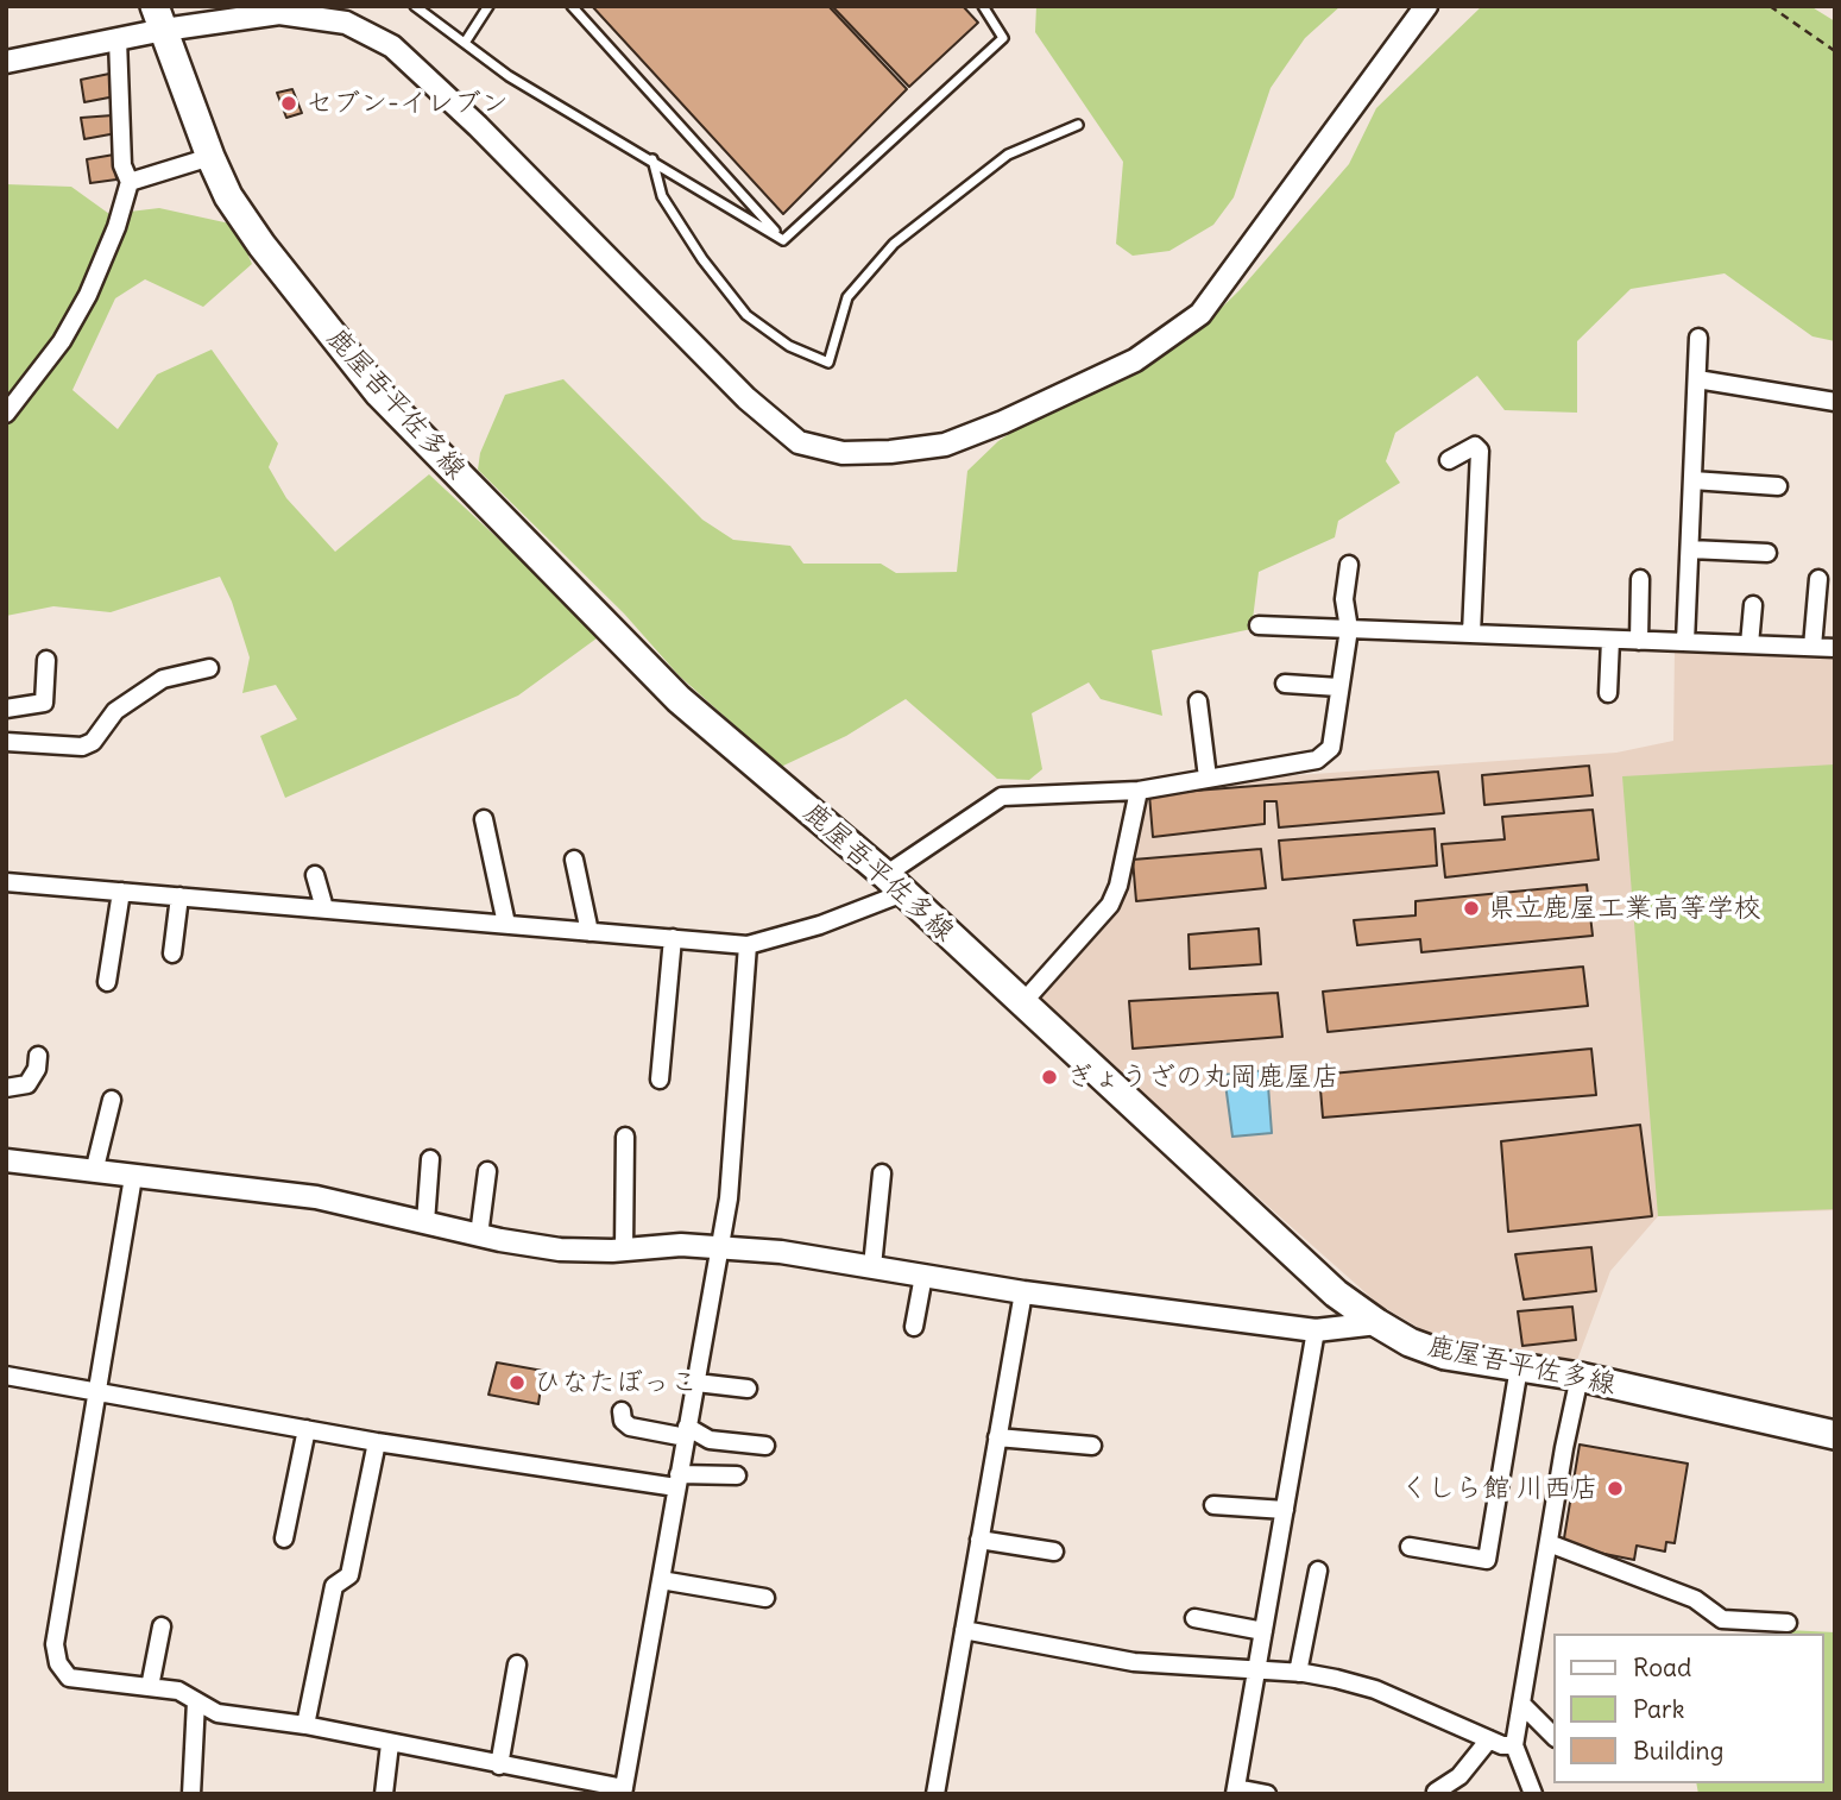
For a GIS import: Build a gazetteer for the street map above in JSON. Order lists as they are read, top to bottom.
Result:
{
  "streets": {
    "main road": ["鹿屋吾平佐多線"]
  },
  "places": [
    "セブン-イレブン",
    "県立鹿屋工業高等学校",
    "ぎょうざの丸岡鹿屋店",
    "ひなたぼっこ",
    "くしら館 川西店"
  ],
  "legend": ["Road", "Park", "Building"]
}
